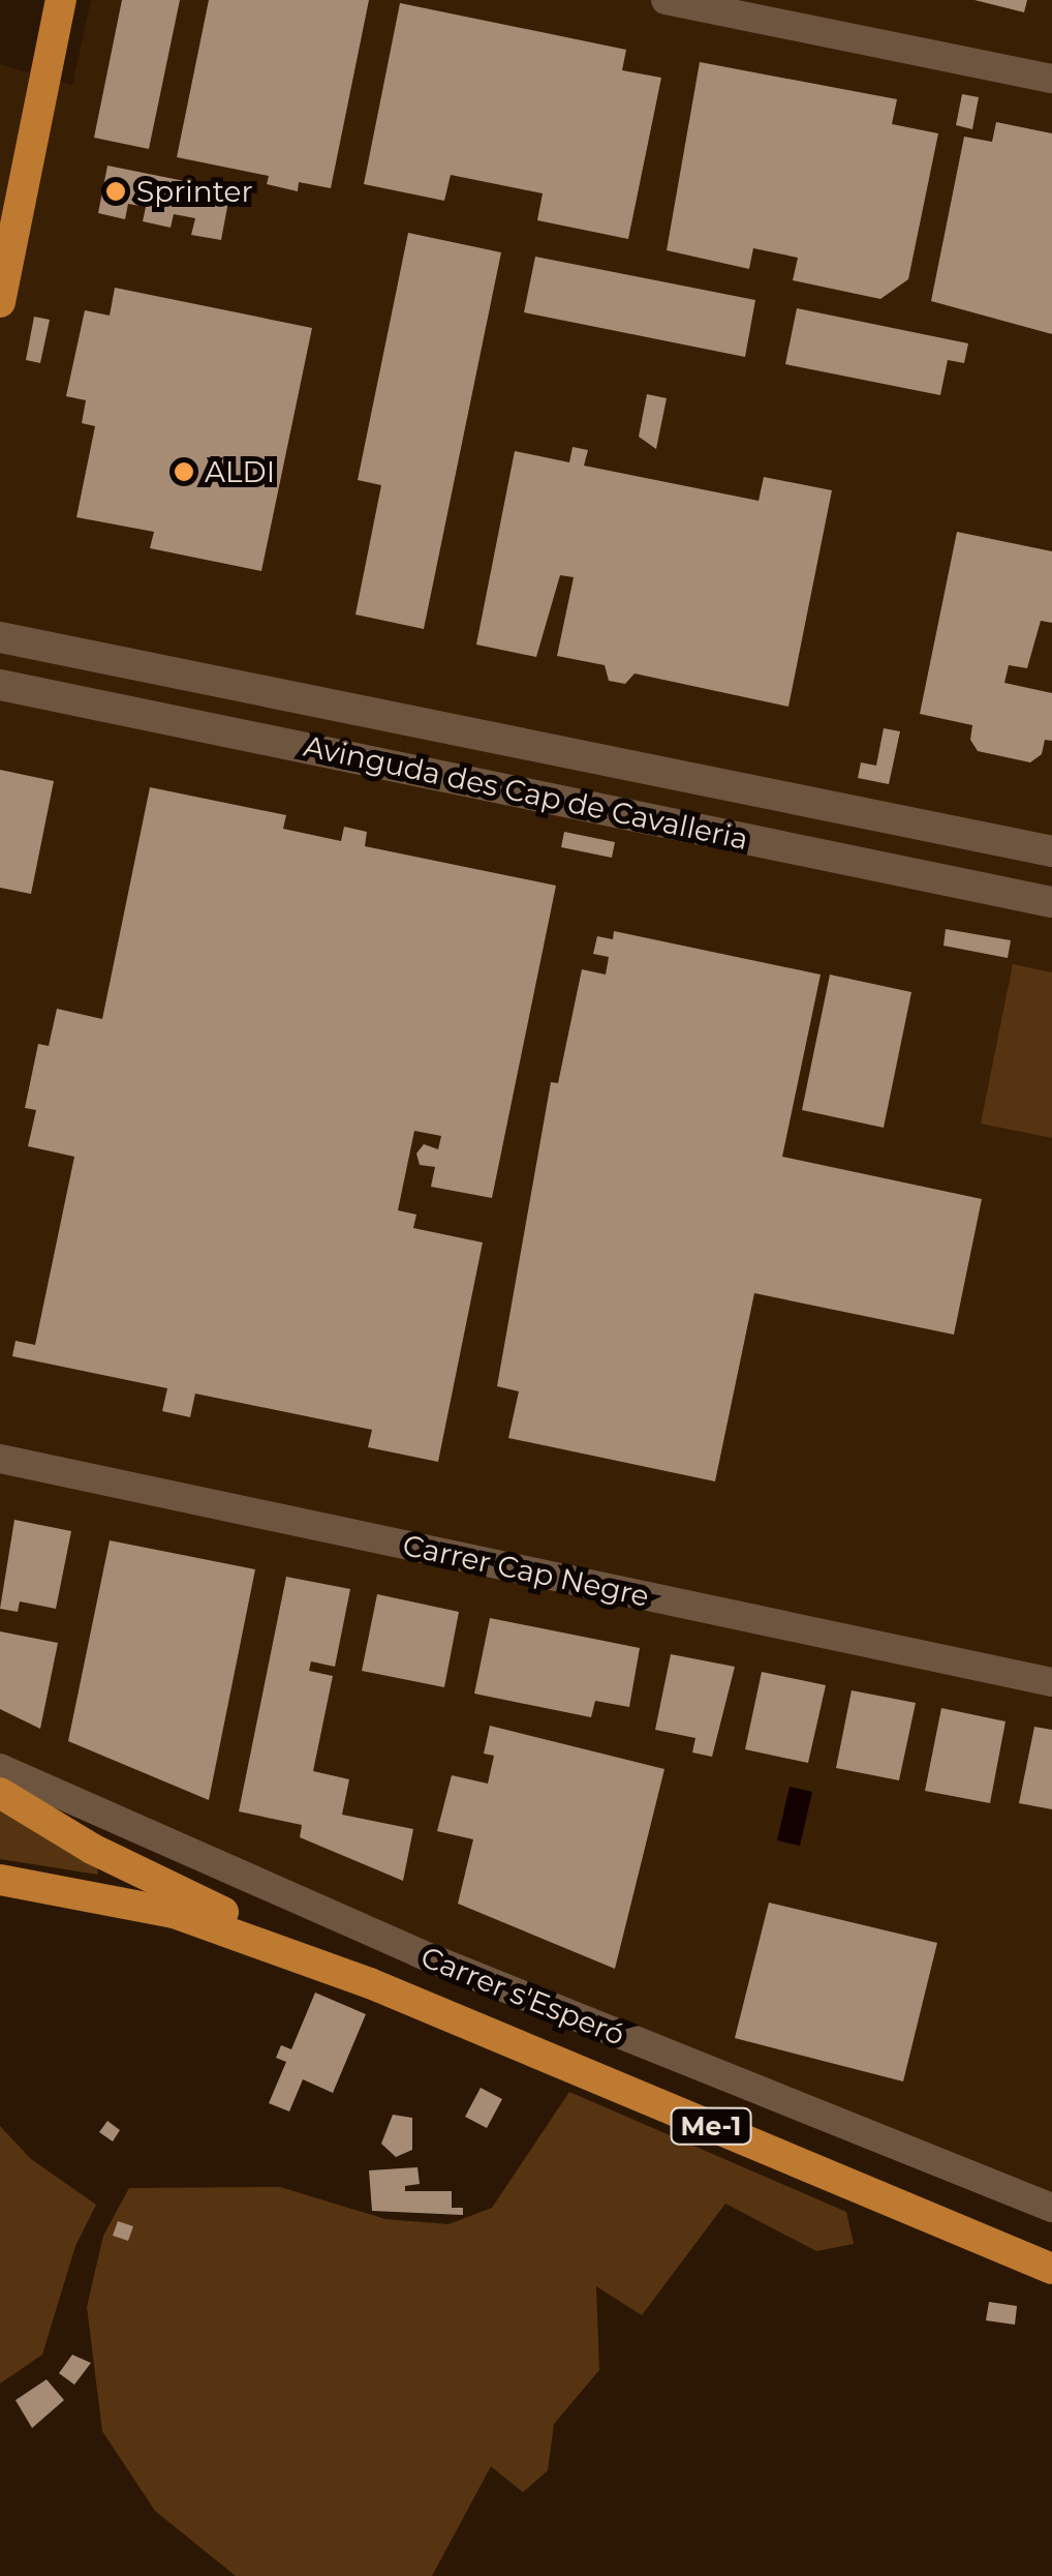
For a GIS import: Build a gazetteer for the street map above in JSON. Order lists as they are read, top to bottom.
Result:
{
  "streets": {
    "main road": ["Me-1"],
    "street": ["Avinguda des Cap de Cavalleria", "Carrer Cap Negre", "Carrer s'Esperó"]
  },
  "places": ["Sprinter", "ALDI"]
}
